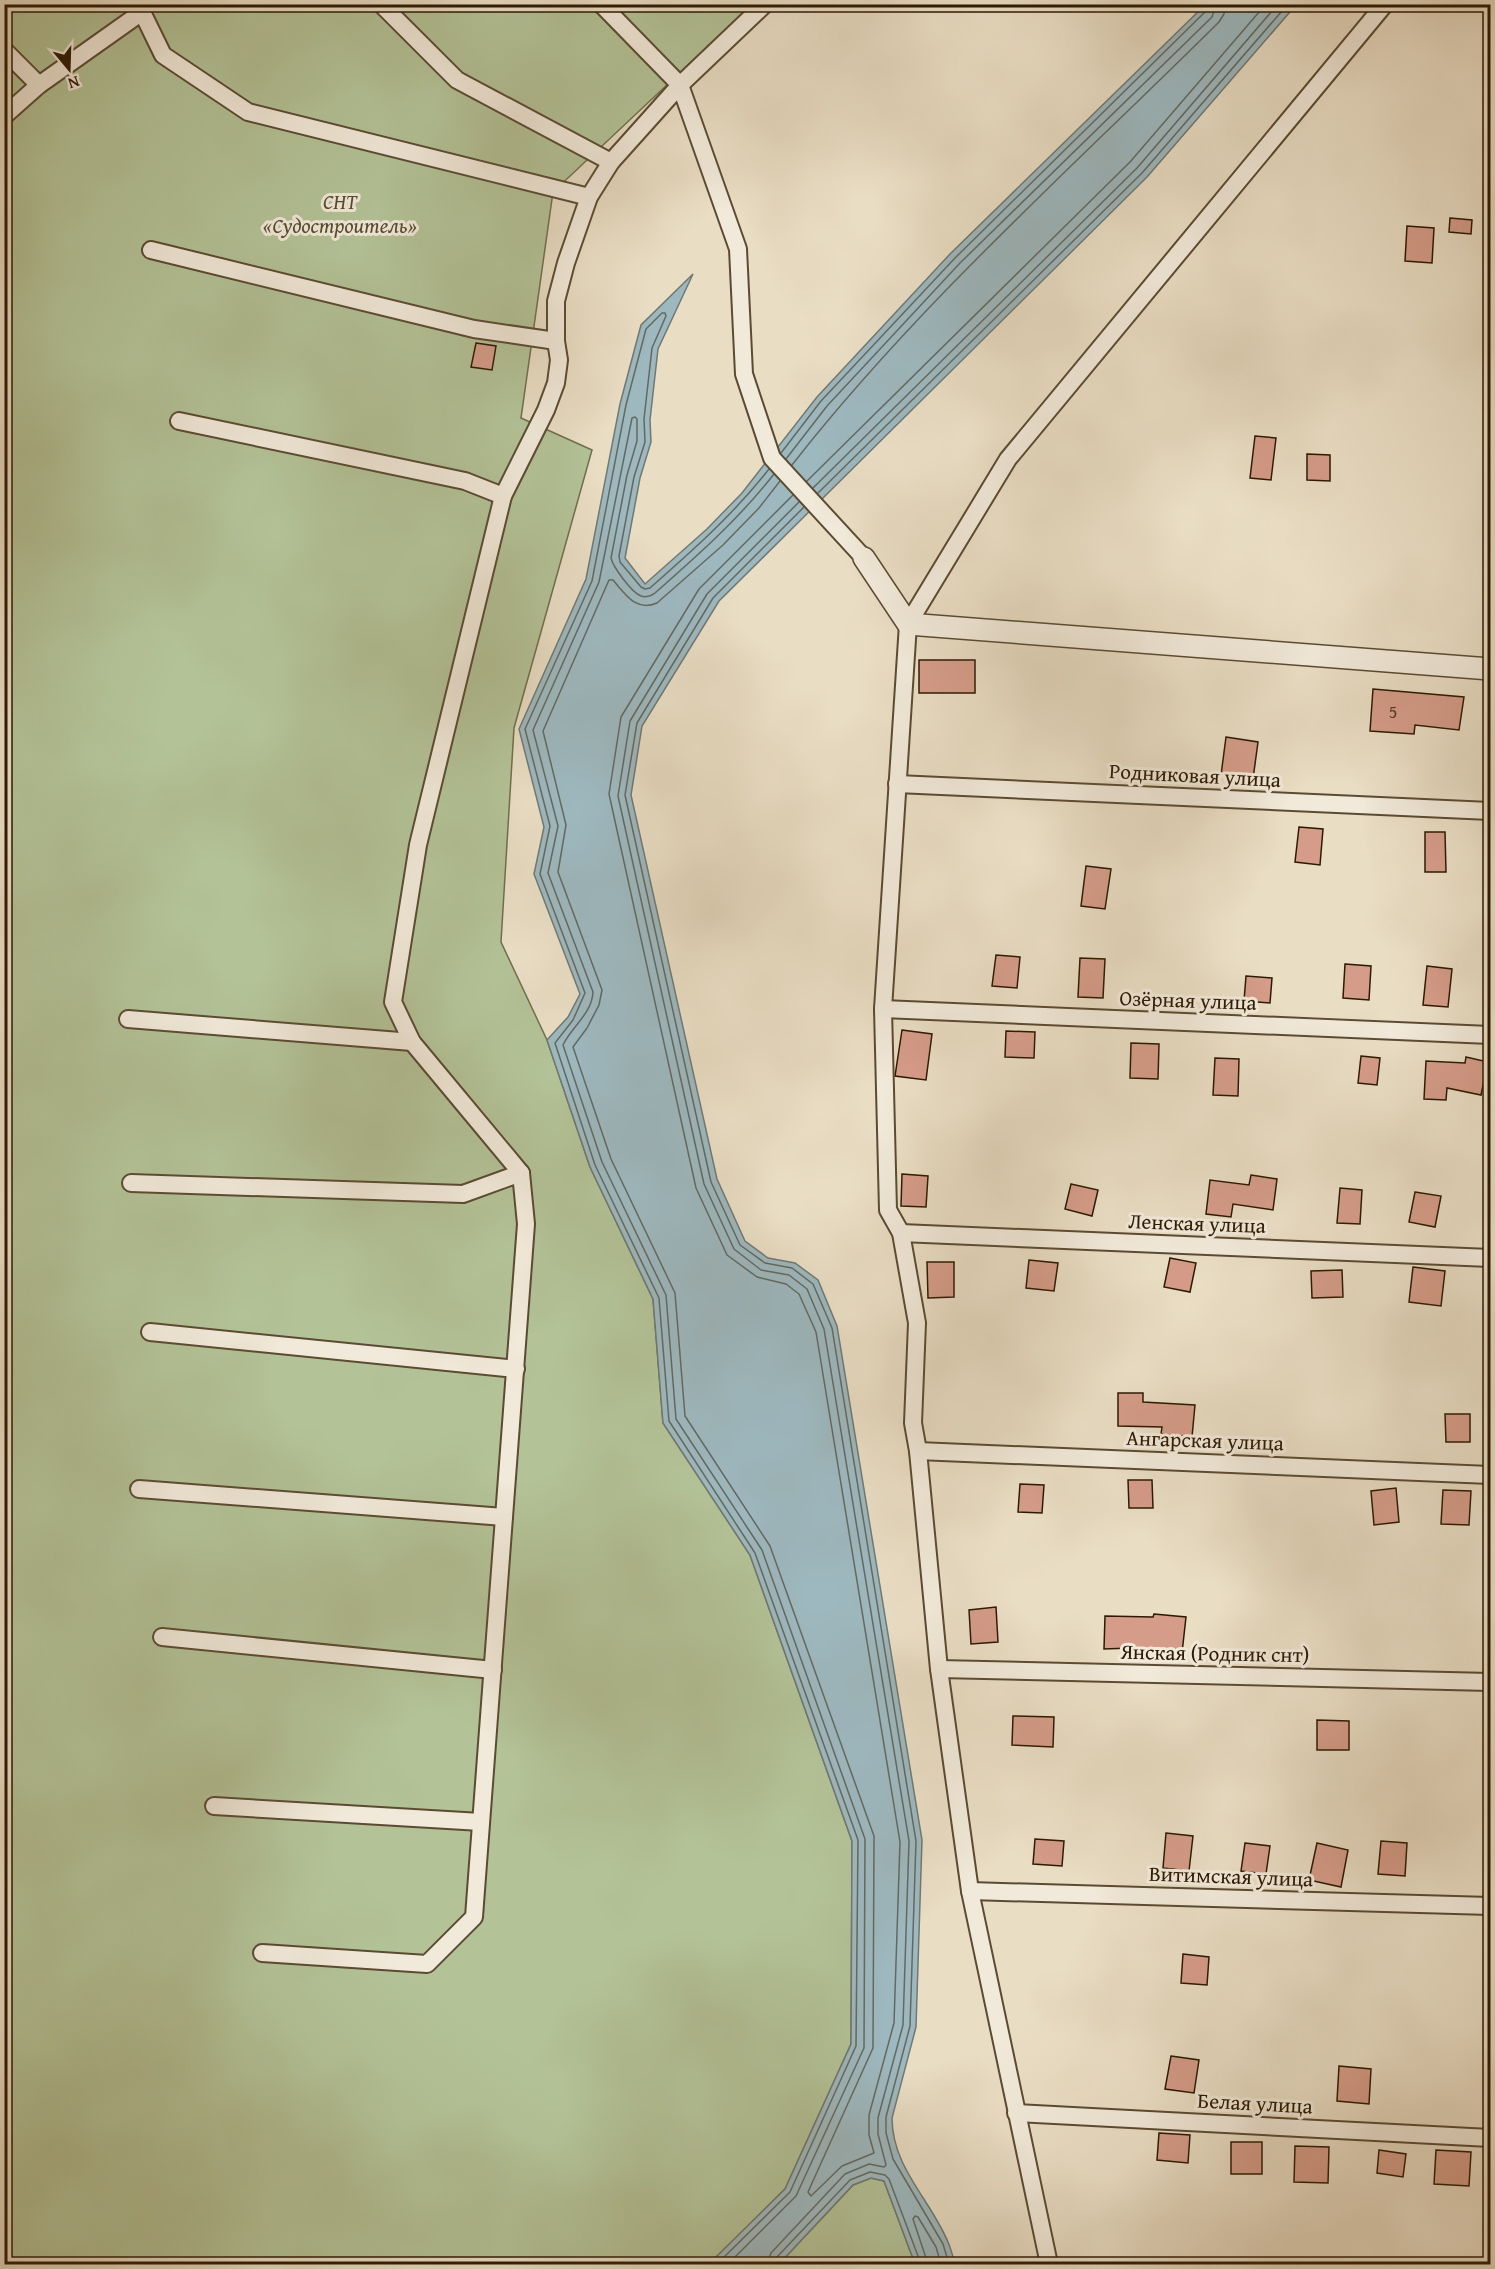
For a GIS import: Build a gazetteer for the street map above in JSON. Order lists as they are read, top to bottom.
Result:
{
  "streets": {
    "street": [
      "Родниковая улица",
      "Озёрная улица",
      "Ленская улица",
      "Ангарская улица",
      "Янская (Родник снт)",
      "Витимская улица",
      "Белая улица"
    ]
  },
  "parks": ["СНТ «Судостроитель»"],
  "house_numbers": ["5"],
  "north": "bottom"
}
